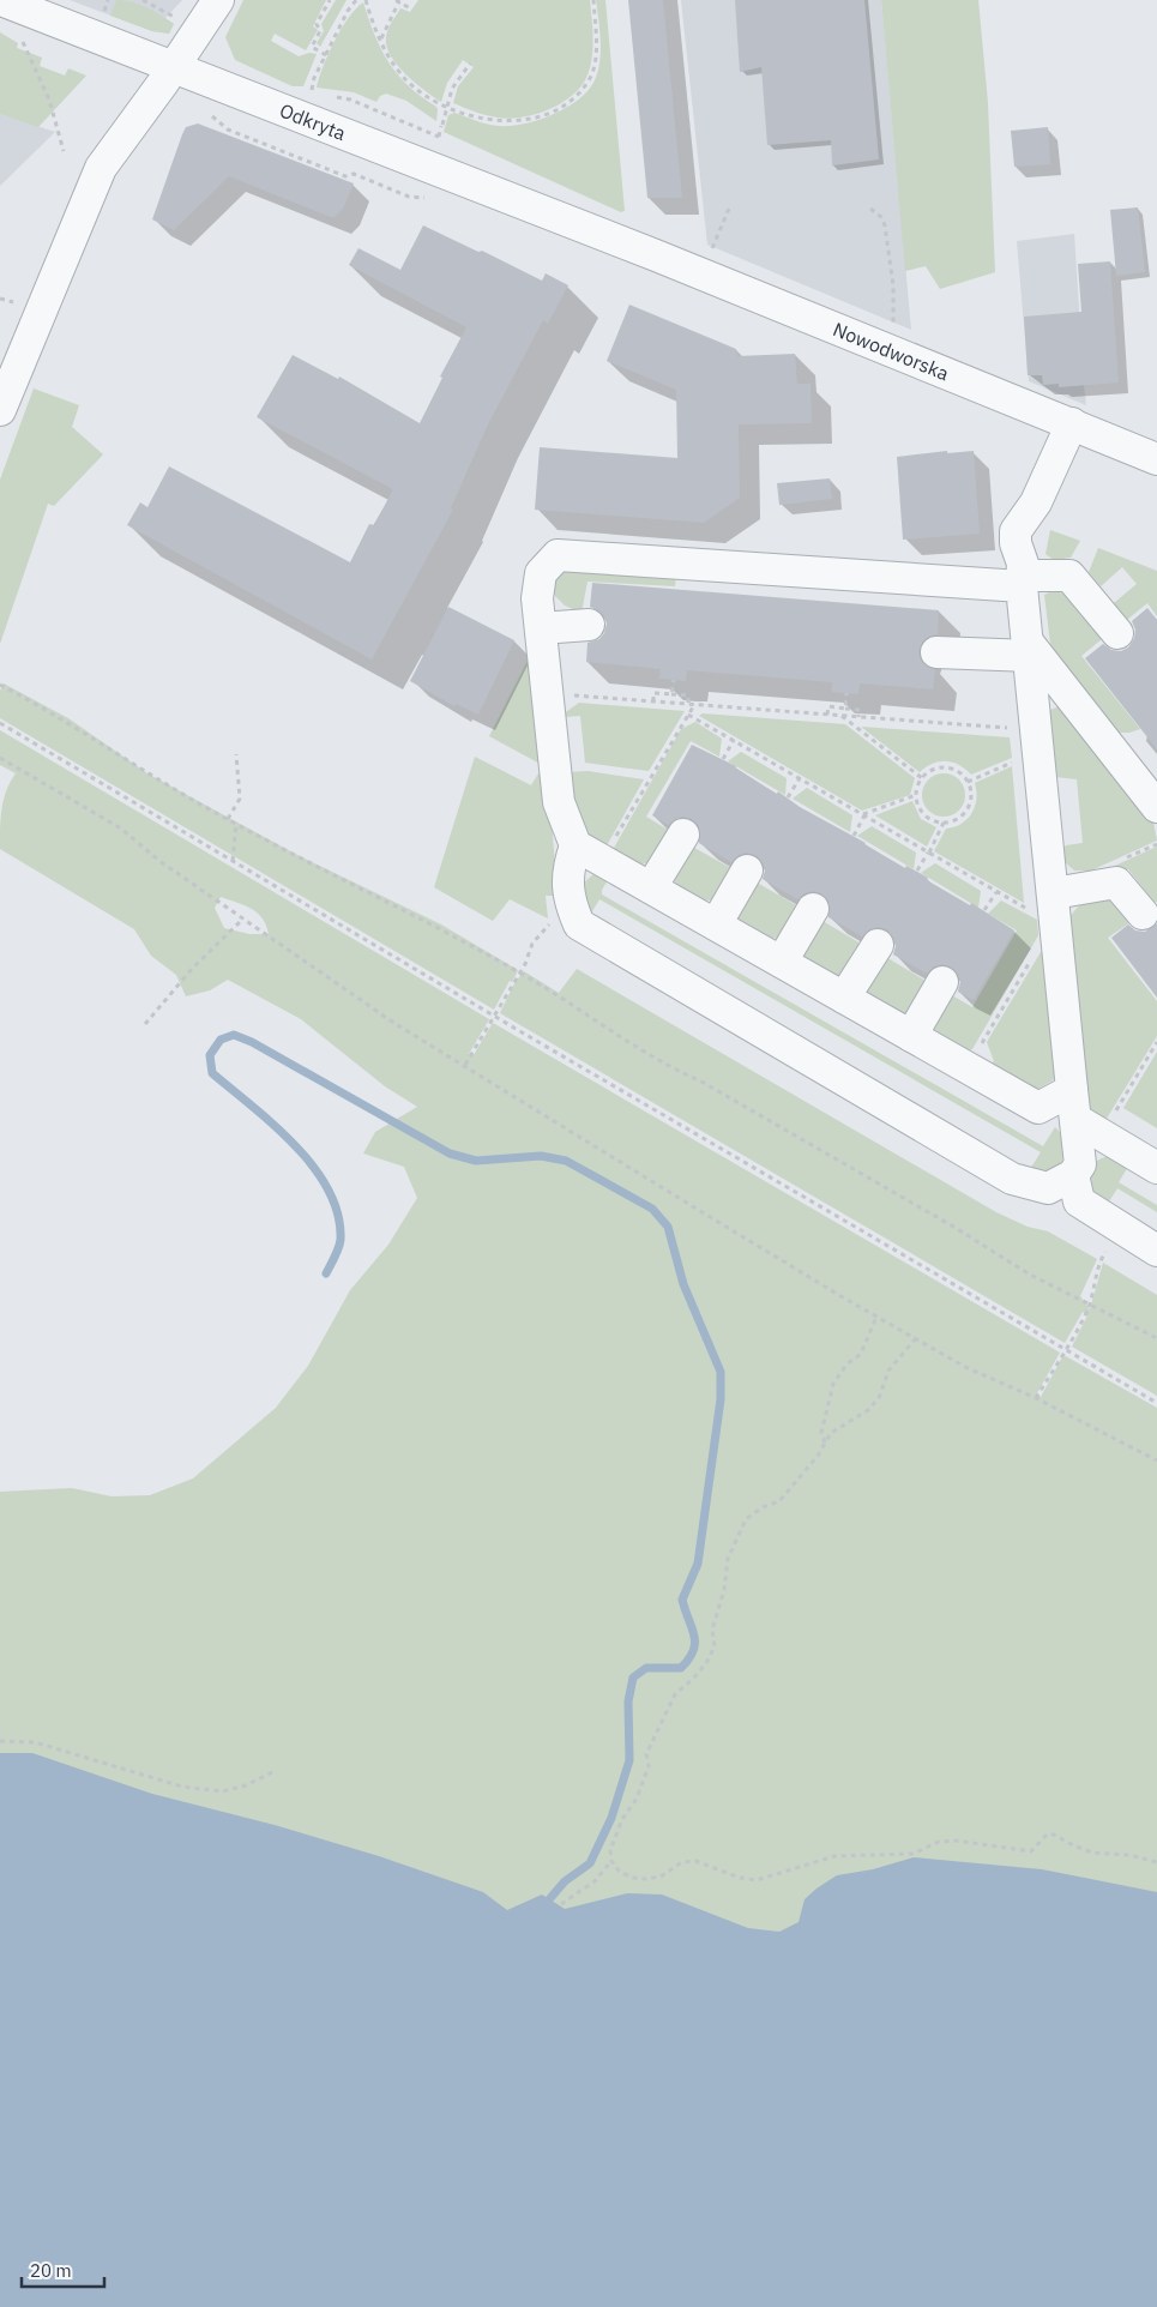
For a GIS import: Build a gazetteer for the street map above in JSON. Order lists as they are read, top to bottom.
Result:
{
  "streets": {
    "street": ["Odkryta", "Nowodworska"]
  },
  "crossings": [
    ["Odkryta", "Nowodworska"]
  ],
  "scale_bar": "20 m"
}
